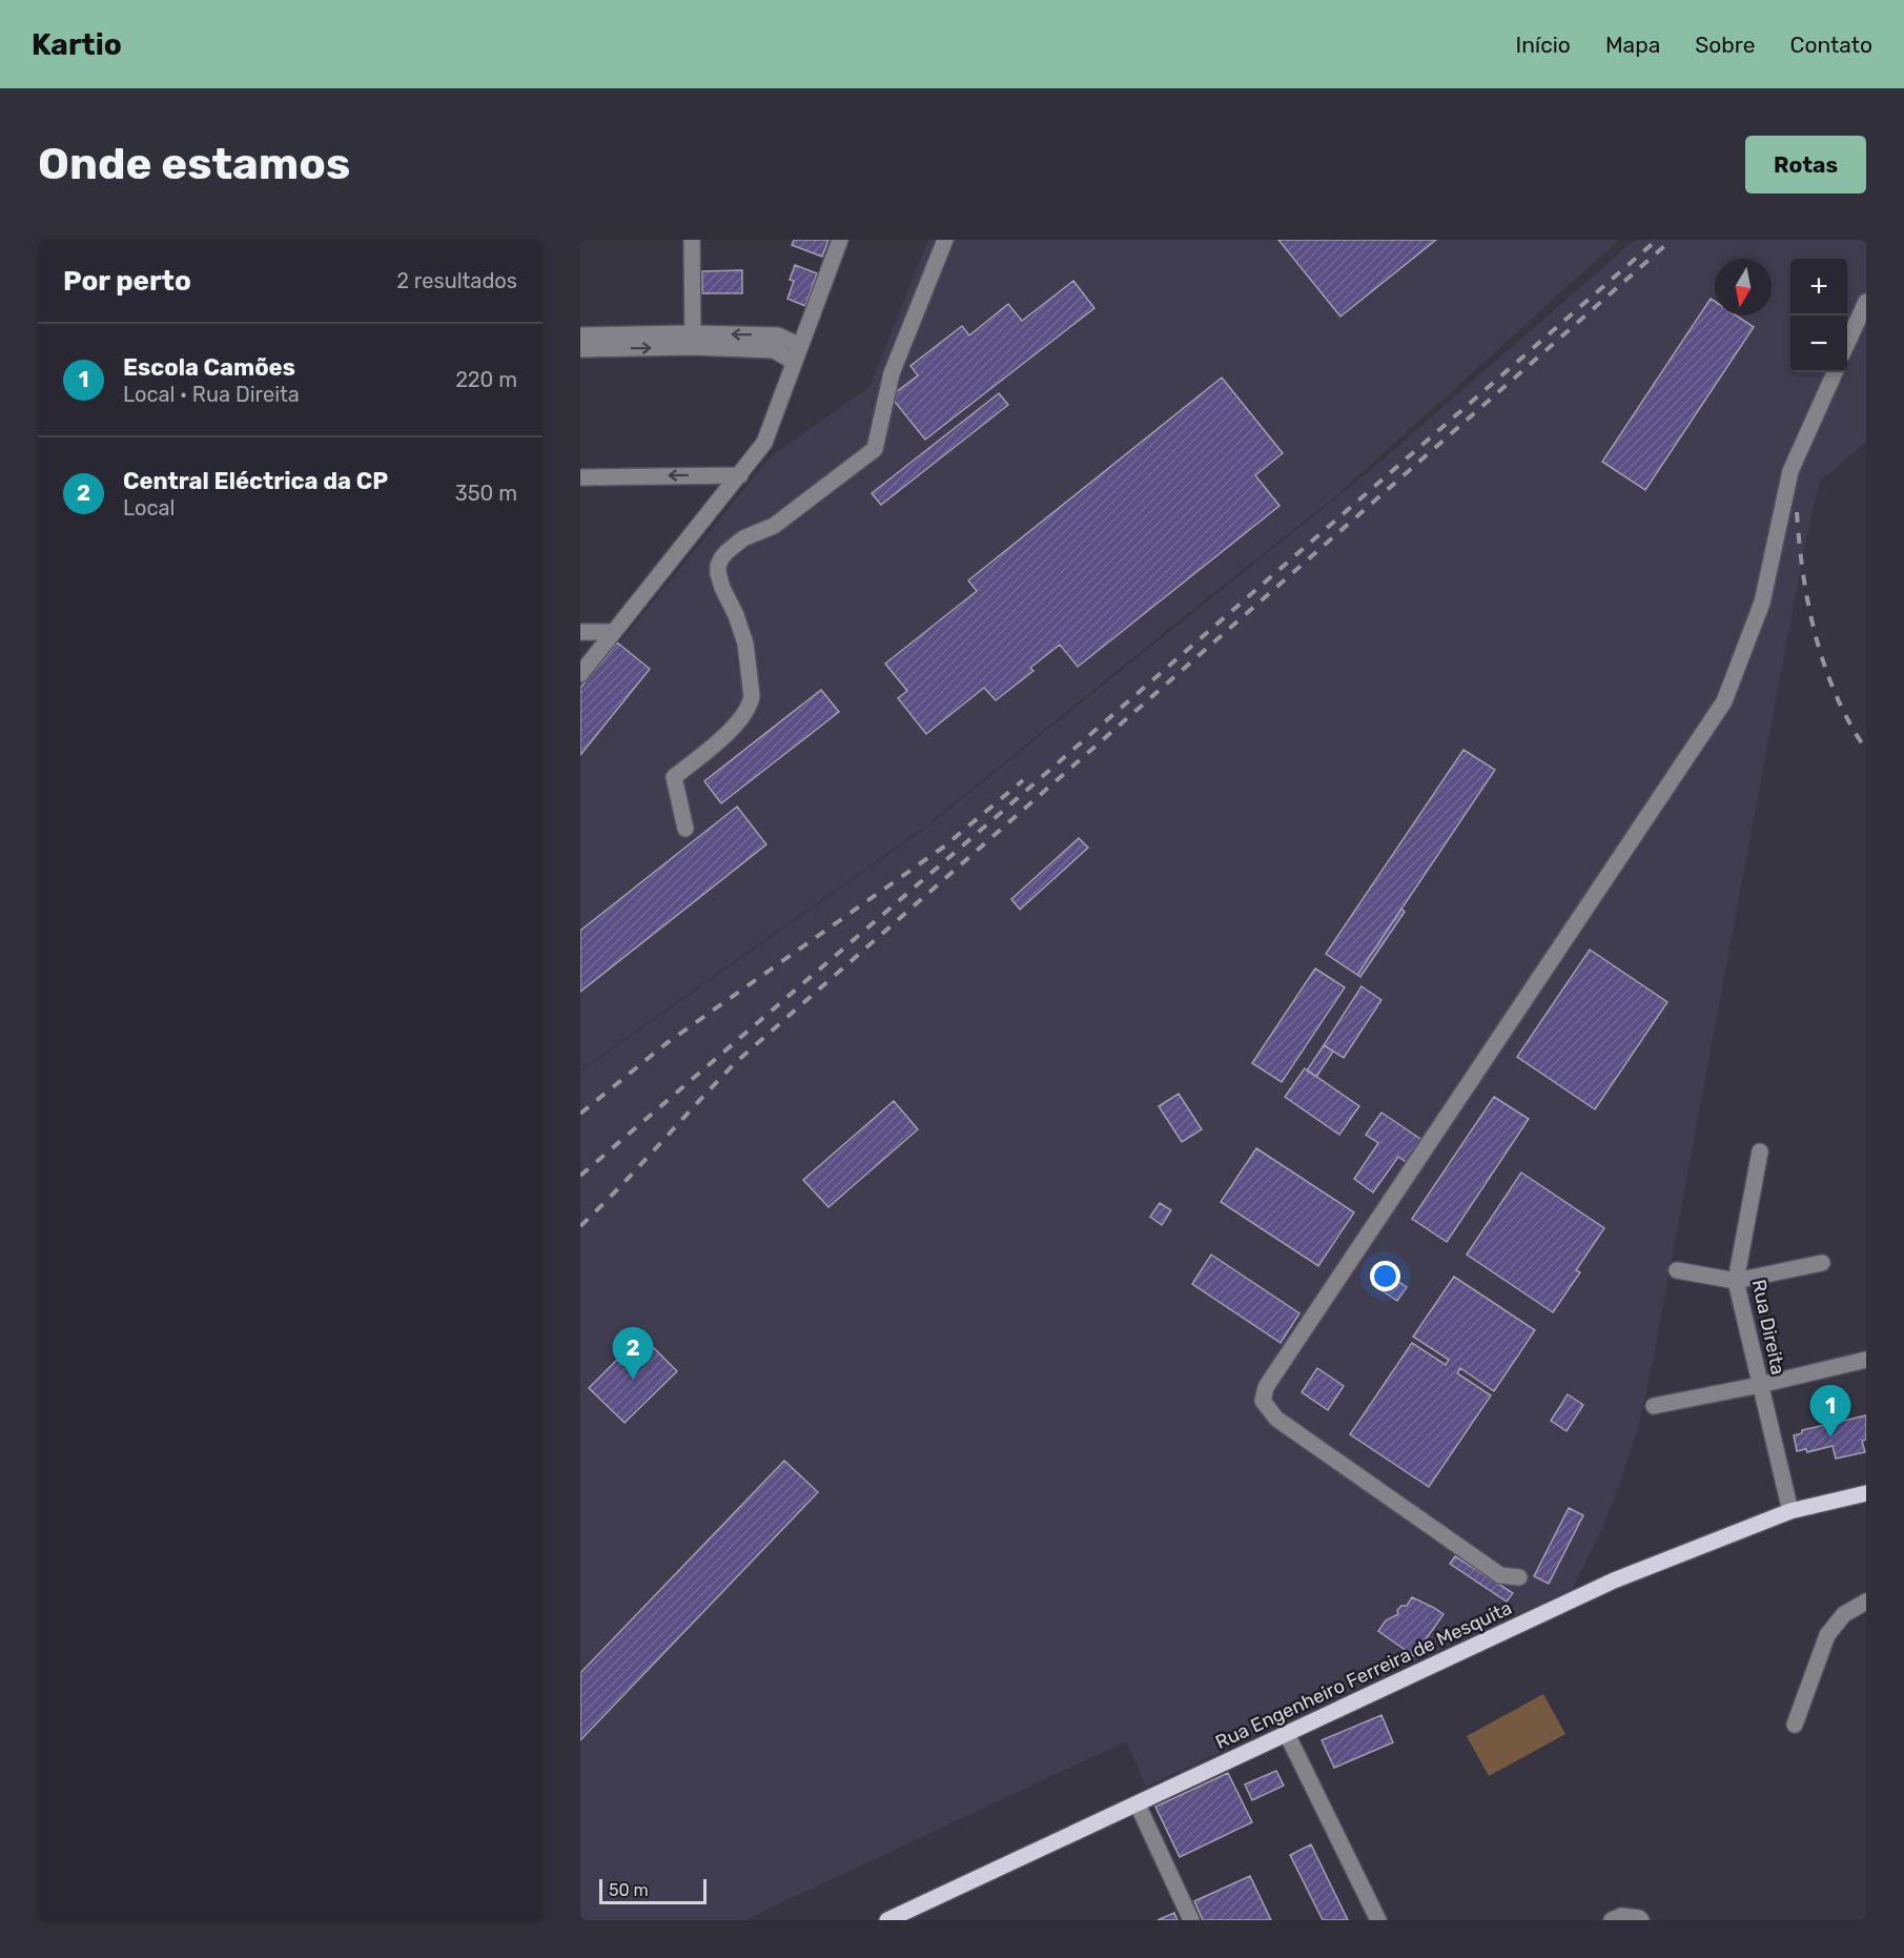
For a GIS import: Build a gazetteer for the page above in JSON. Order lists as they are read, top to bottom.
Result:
{
  "streets": {
    "main road": ["Rua Engenheiro Ferreira de Mesquita"],
    "street": ["Rua Direita"]
  },
  "crossings": [
    ["Rua Direita", "Rua Engenheiro Ferreira de Mesquita"]
  ],
  "scale_bar": "50 m",
  "north": "bottom",
  "page": {
    "header": "Kartio",
    "nav": [
      "Início",
      "Mapa",
      "Sobre",
      "Contato"
    ],
    "buttons": "Rotas",
    "title": "Onde estamos",
    "heading": ["Por perto", "2 resultados"],
    "map_buttons": ["+", "−"],
    "list": [
      {
        "mark": "1",
        "name": "Escola Camões",
        "note": "Local · Rua Direita",
        "value": "220 m"
      },
      {
        "mark": "2",
        "name": "Central Eléctrica da CP",
        "note": "Local",
        "value": "350 m"
      }
    ],
    "pins": ["2", "1"],
    "scale": "50 m"
  }
}
